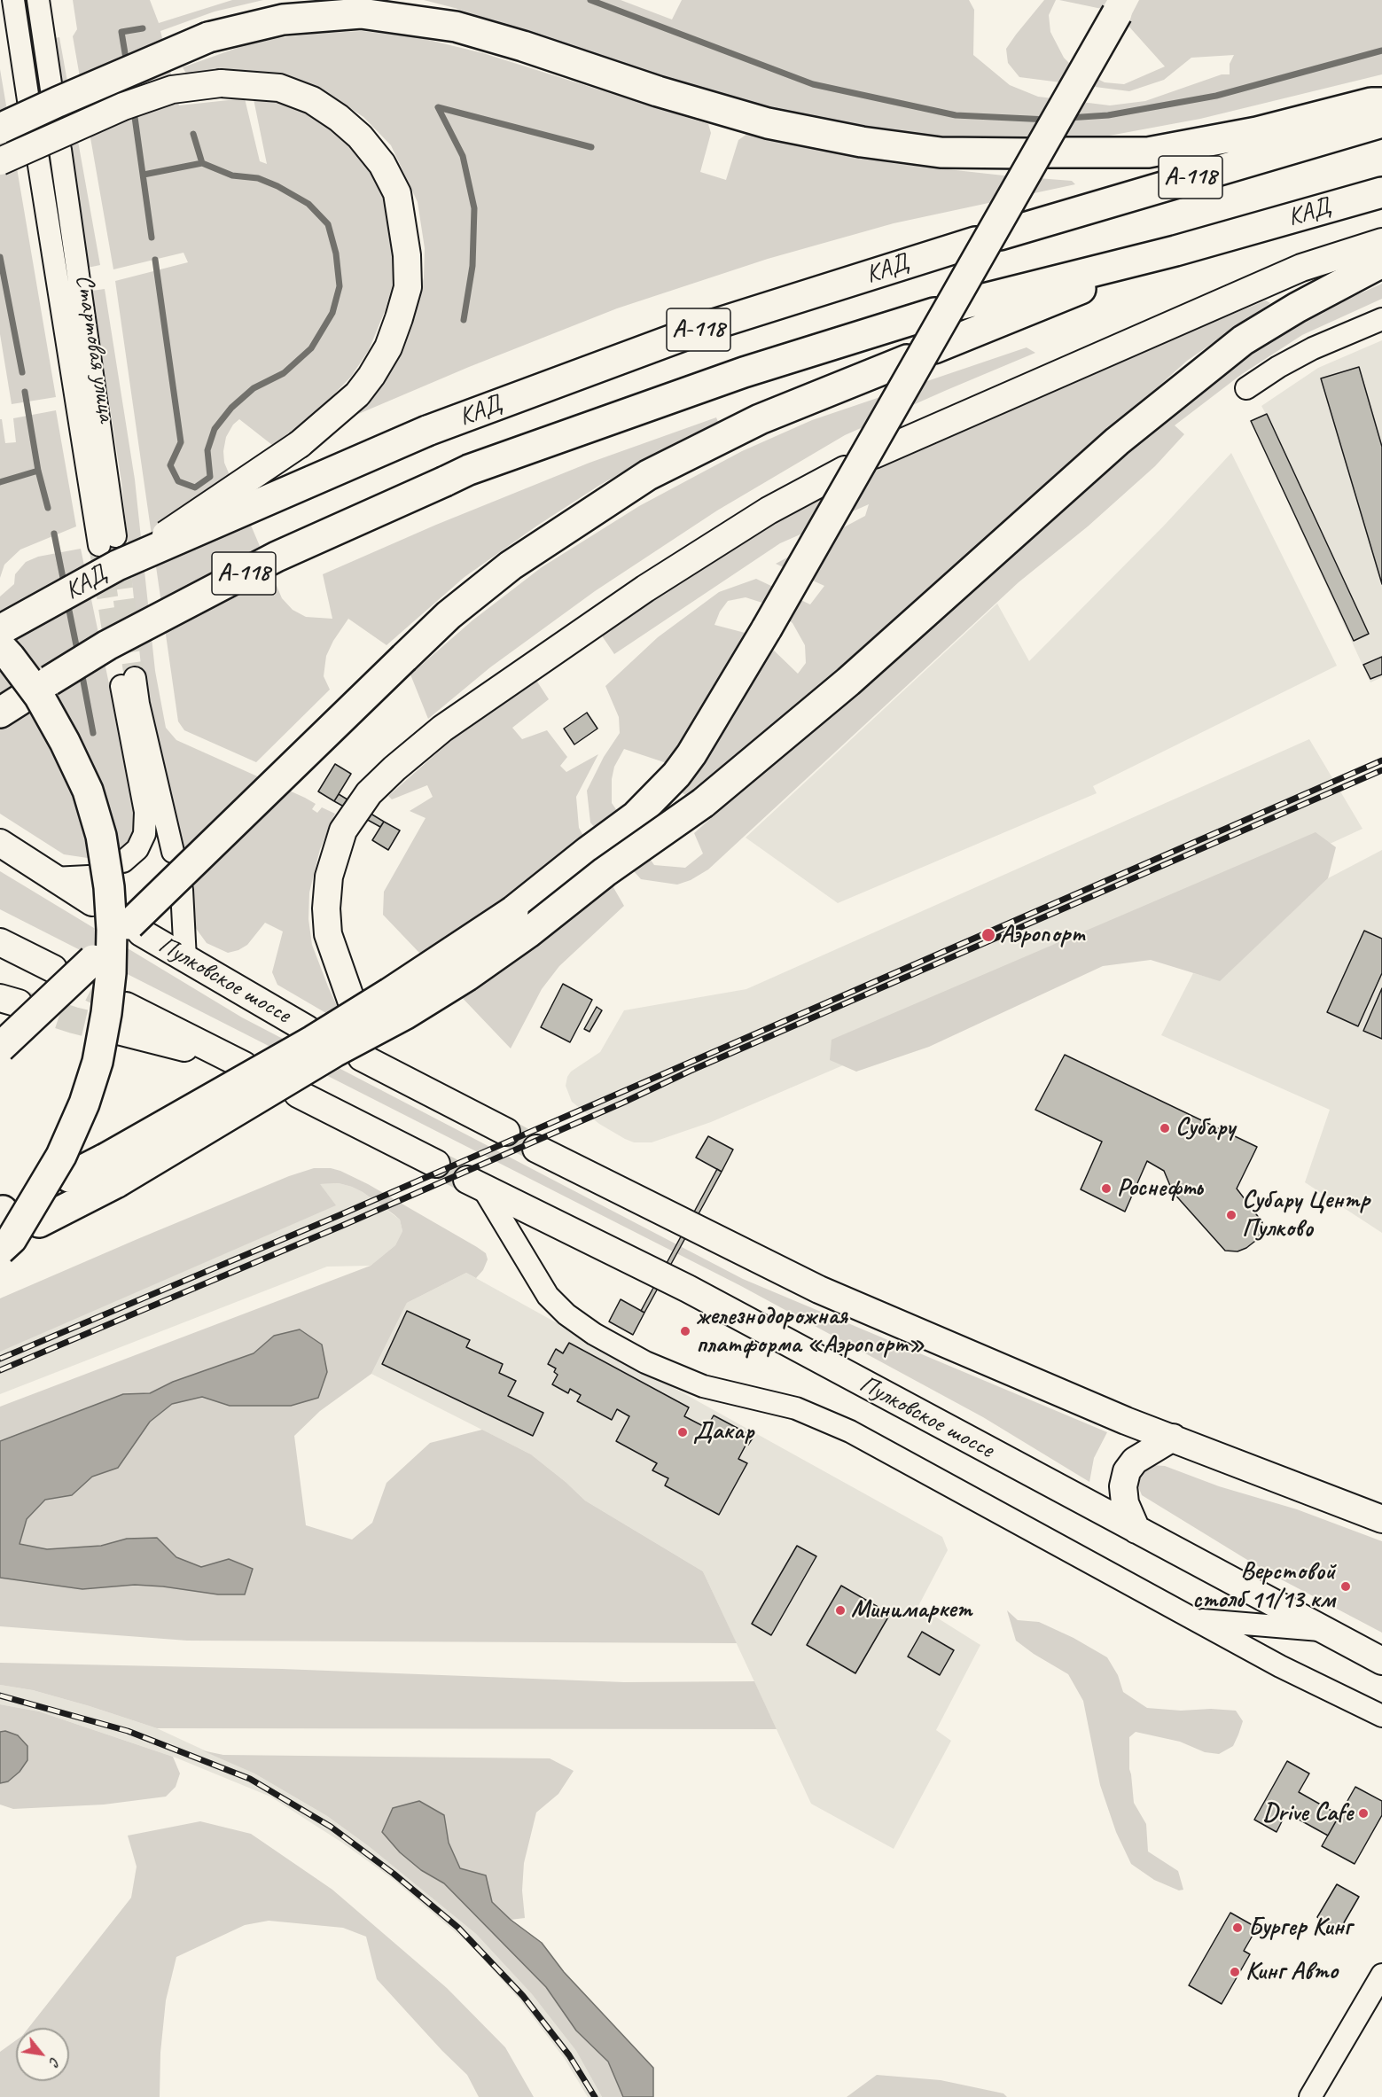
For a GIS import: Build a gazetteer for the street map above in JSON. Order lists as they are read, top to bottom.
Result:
{
  "streets": {
    "highway": ["А-118", "КАД"],
    "main road": ["Пулковское шоссе"],
    "street": ["Стартовая улица"]
  },
  "crossings": [
    ["КАД", "Стартовая улица"]
  ],
  "places": [
    "Аэропорт",
    "Субару",
    "Роснефть",
    "Субару Центр Пулково",
    "железнодорожная платформа «Аэропорт»",
    "Дакар",
    "Верстовой столб 11/13 км",
    "Минимаркет",
    "Drive Cafe",
    "Бургер Кинг",
    "Кинг Авто"
  ],
  "north": "bottom right"
}
